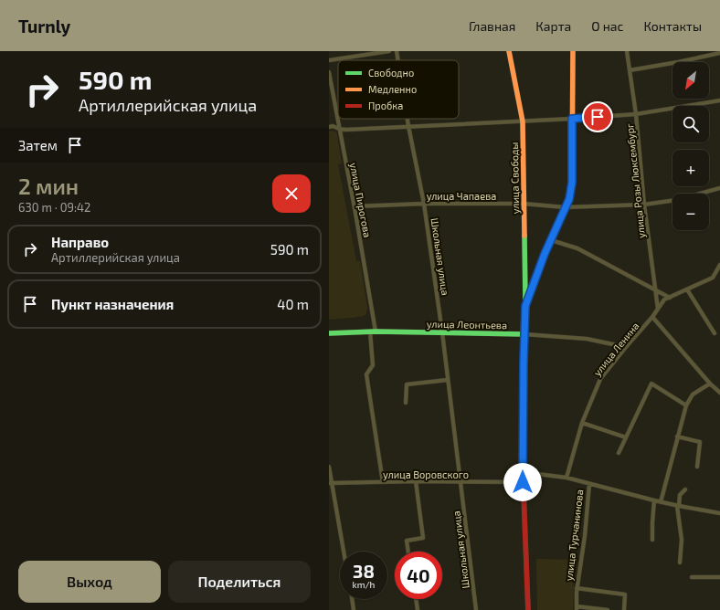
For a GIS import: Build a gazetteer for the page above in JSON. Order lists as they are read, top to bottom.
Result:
{
  "streets": {
    "street": [
      "улица Свободы",
      "улица Розы Люксембург",
      "улица Чапаева",
      "улица Пирогова",
      "Школьная улица",
      "улица Леонтьева",
      "улица Ленина",
      "улица Воровского",
      "улица Турчанинова"
    ]
  },
  "crossings": [
    ["улица Свободы", "улица Чапаева"],
    ["улица Розы Люксембург", "улица Чапаева"],
    ["улица Розы Люксембург", "улица Ленина"],
    ["улица Чапаева", "улица Пирогова"],
    ["улица Чапаева", "Школьная улица"],
    ["улица Пирогова", "улица Леонтьева"],
    ["улица Пирогова", "улица Воровского"],
    ["Школьная улица", "улица Леонтьева"],
    ["Школьная улица", "улица Воровского"],
    ["улица Леонтьева", "улица Ленина"]
  ],
  "legend": ["Свободно", "Медленно", "Пробка"],
  "north": "bottom left",
  "page": {
    "header": "Turnly",
    "nav": [
      "Главная",
      "Карта",
      "О нас",
      "Контакты"
    ],
    "turn": ["590 m", "Артиллерийская улица"],
    "map_buttons": ["+", "−"],
    "then": "Затем",
    "heading": ["2 мин", "630 m · 09:42"],
    "list": [
      {
        "name": "Направо",
        "note": "Артиллерийская улица",
        "value": "590 m"
      },
      {
        "name": "Пункт назначения",
        "value": "40 m"
      }
    ],
    "speed": "38 km/h",
    "limit": "40",
    "buttons": ["Выход", "Поделиться"]
  }
}
